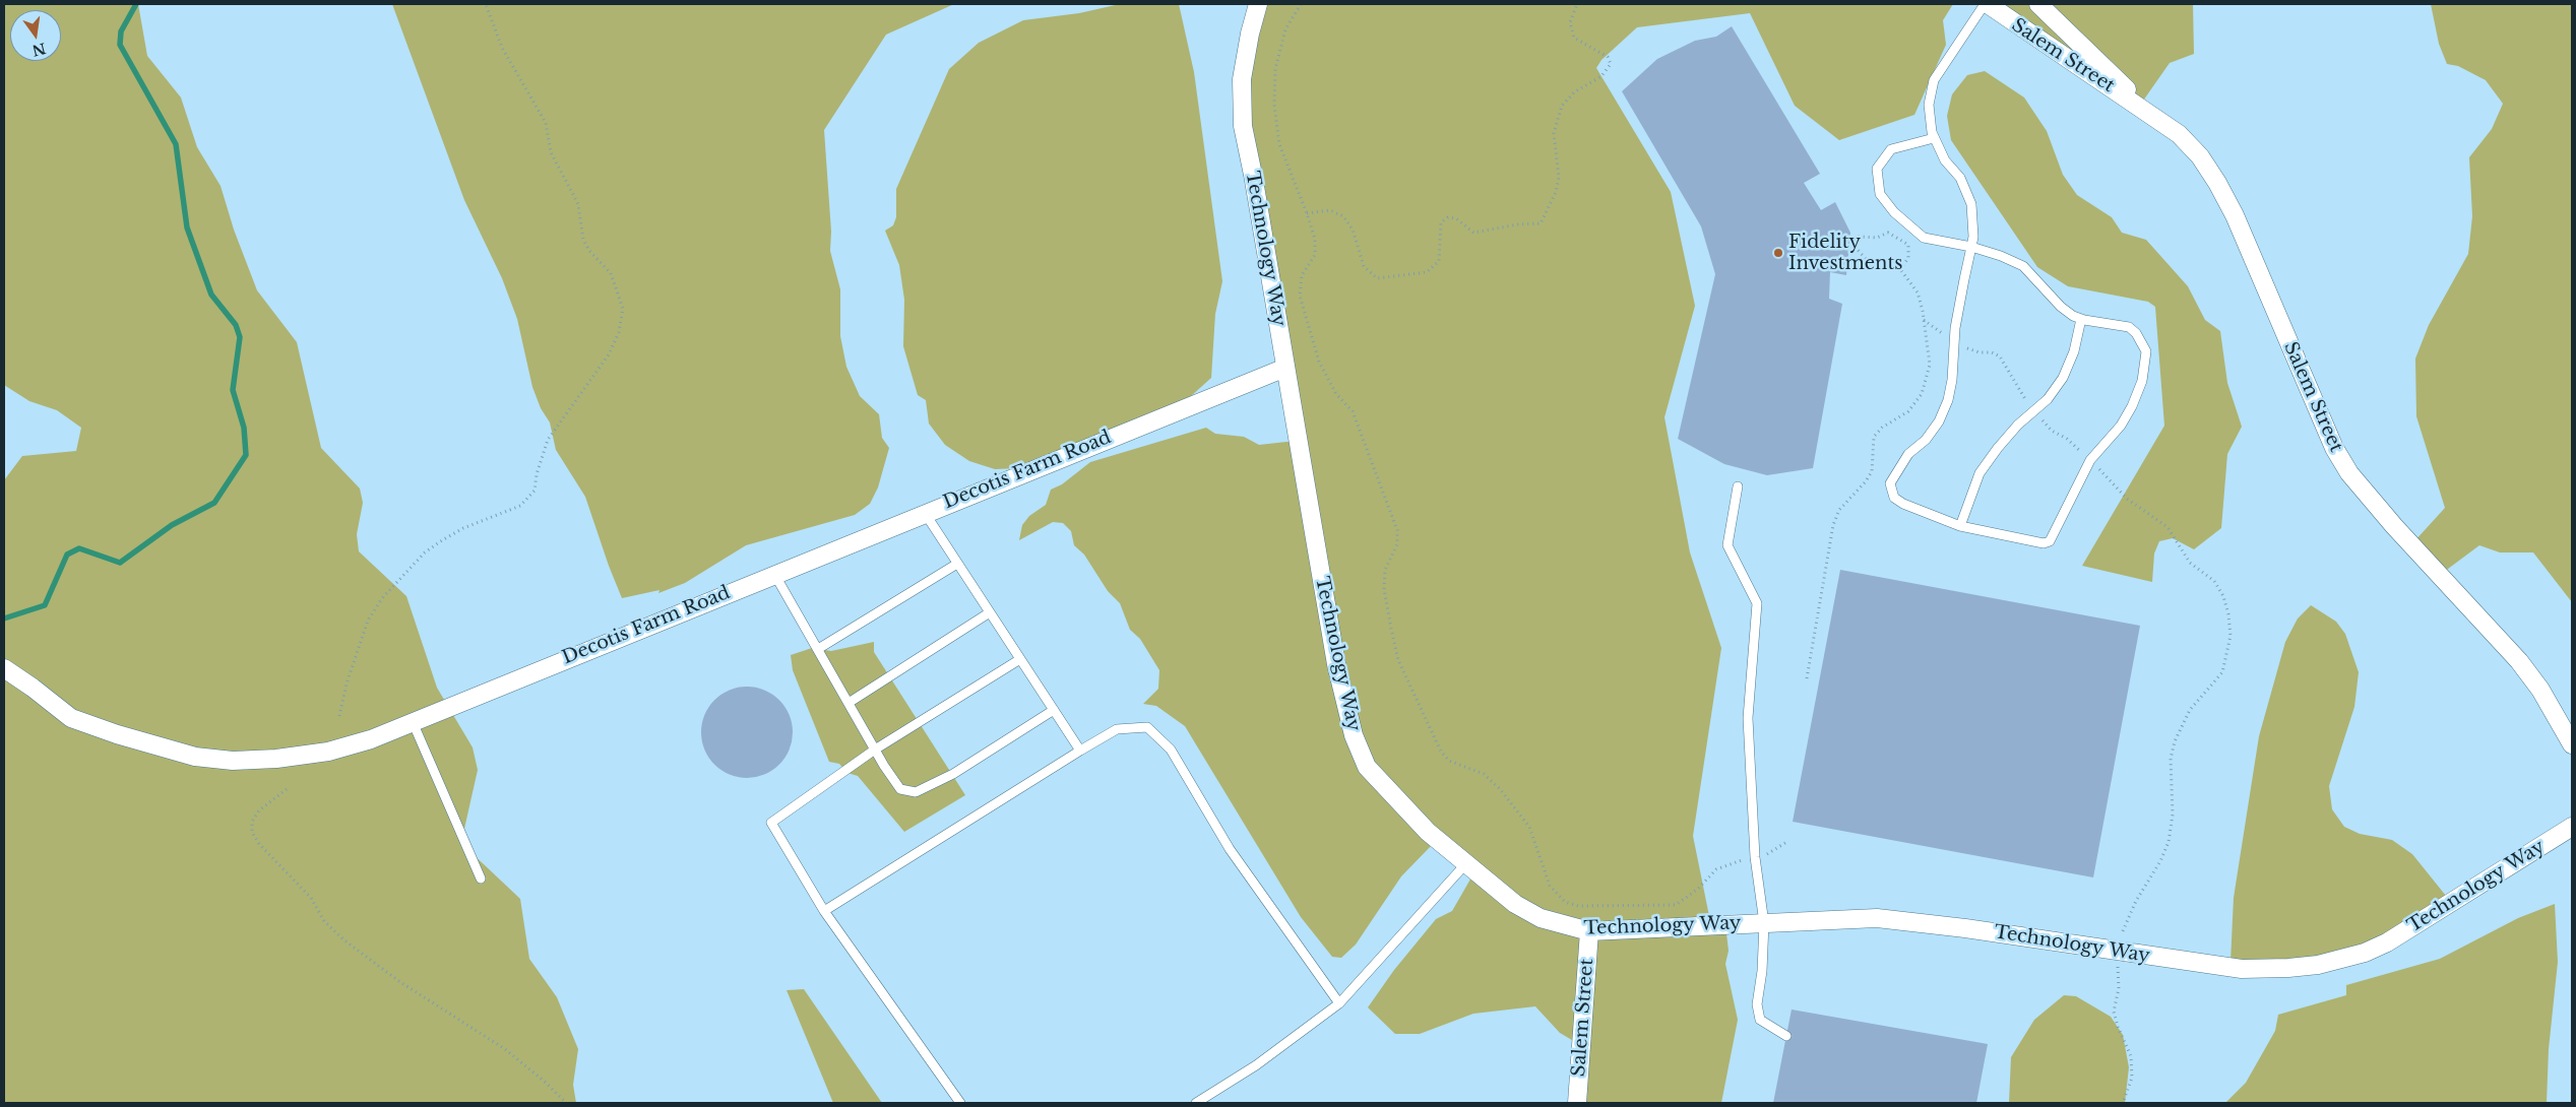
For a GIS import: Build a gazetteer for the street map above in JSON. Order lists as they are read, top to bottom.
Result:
{
  "streets": {
    "street": ["Salem Street", "Technology Way", "Decotis Farm Road"]
  },
  "crossings": [
    ["Salem Street", "Technology Way"],
    ["Technology Way", "Decotis Farm Road"]
  ],
  "places": ["Fidelity Investments"],
  "north": "bottom"
}
